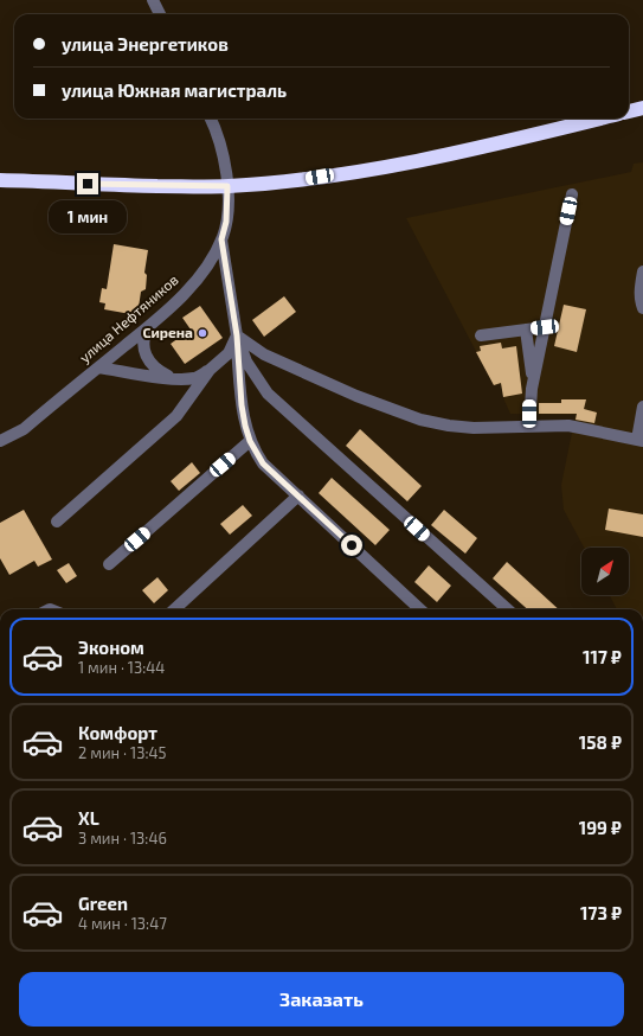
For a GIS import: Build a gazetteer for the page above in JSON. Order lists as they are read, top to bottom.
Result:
{
  "streets": {
    "street": ["улица Нефтяников"]
  },
  "places": ["Сирена"],
  "north": "top right",
  "page": {
    "banner": ["улица Энергетиков", "улица Южная магистраль"],
    "bubble": "1 мин",
    "list": [
      {
        "name": "Эконом",
        "note": "1 мин · 13:44",
        "value": "117 ₽"
      },
      {
        "name": "Комфорт",
        "note": "2 мин · 13:45",
        "value": "158 ₽"
      },
      {
        "name": "XL",
        "note": "3 мин · 13:46",
        "value": "199 ₽"
      },
      {
        "name": "Green",
        "note": "4 мин · 13:47",
        "value": "173 ₽"
      }
    ],
    "buttons": "Заказать"
  }
}
